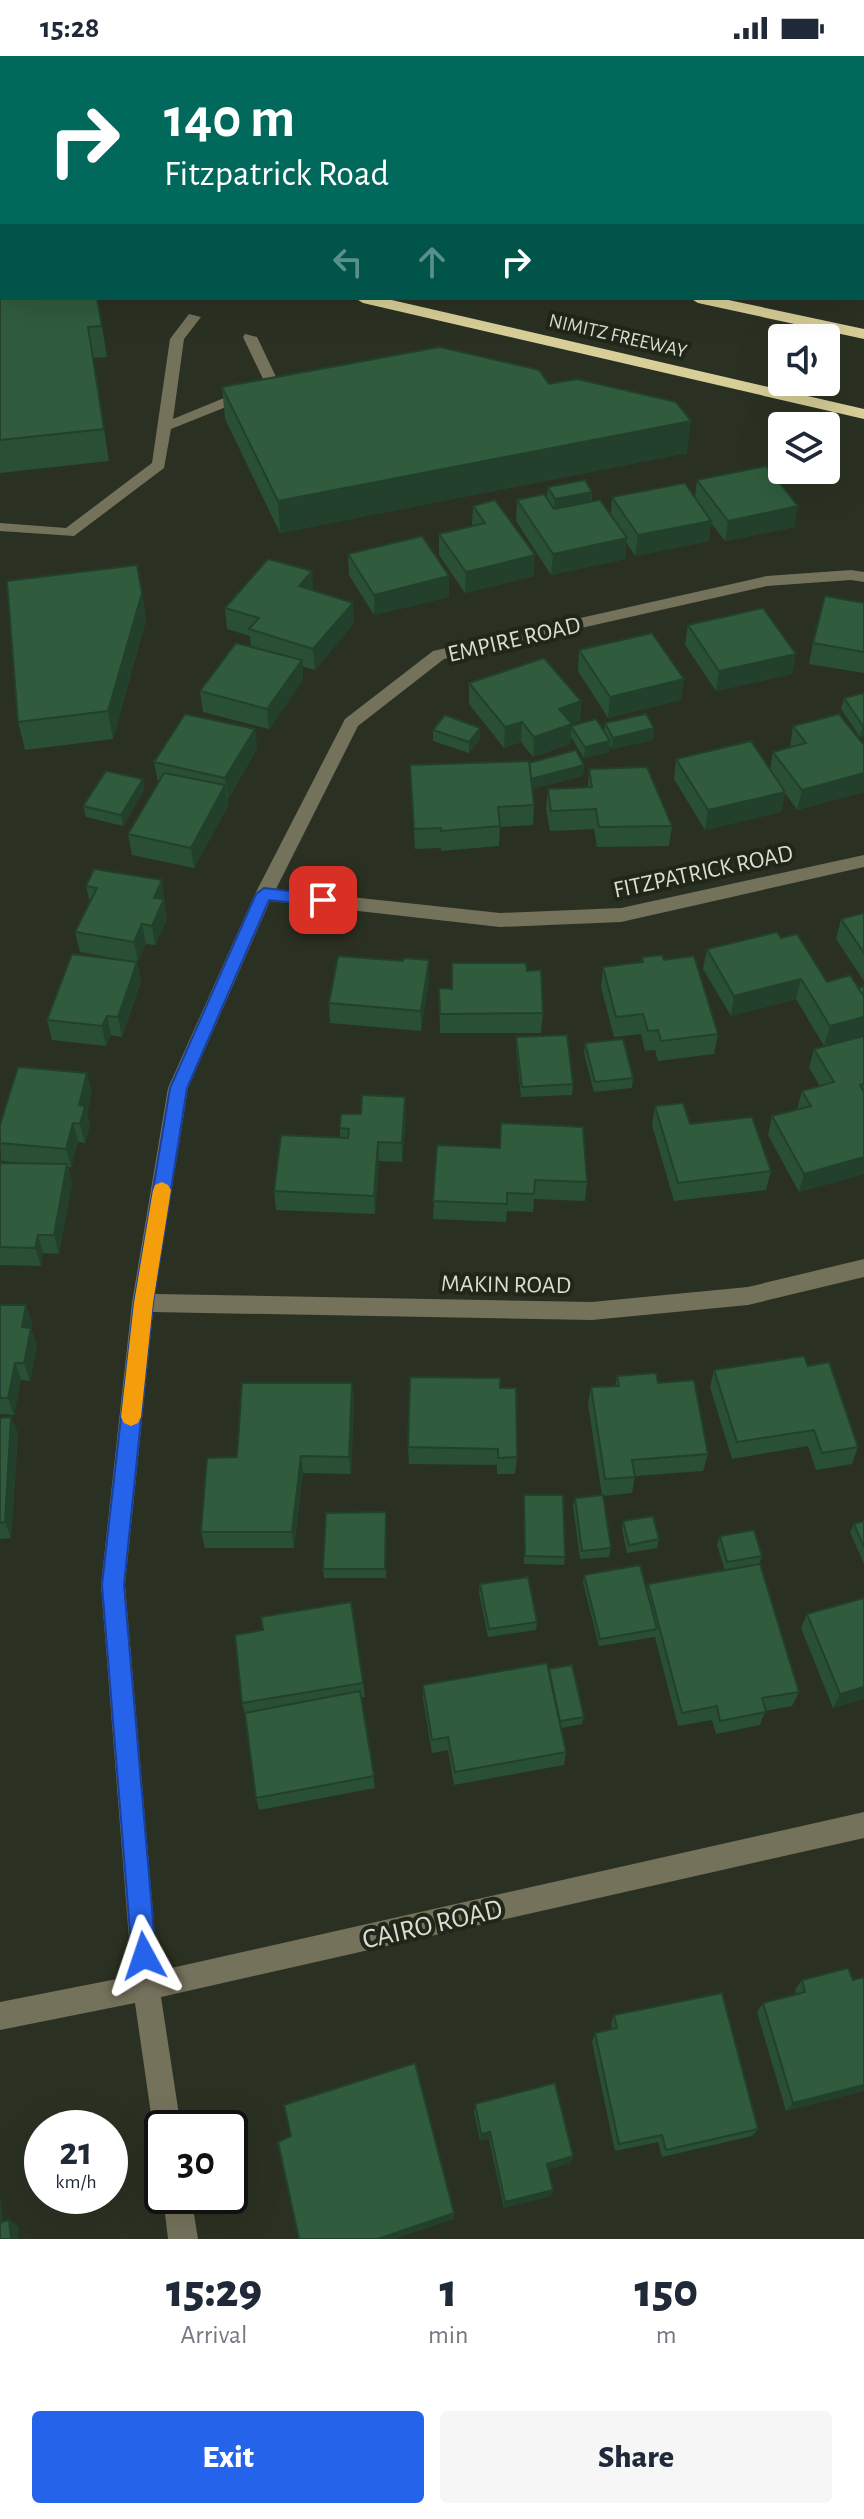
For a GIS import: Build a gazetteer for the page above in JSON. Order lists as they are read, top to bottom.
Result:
{
  "streets": {
    "highway": ["NIMITZ FREEWAY"],
    "street": [
      "EMPIRE ROAD",
      "FITZPATRICK ROAD",
      "MAKIN ROAD",
      "CAIRO ROAD"
    ]
  },
  "crossings": [
    ["EMPIRE ROAD", "FITZPATRICK ROAD"],
    ["EMPIRE ROAD", "MAKIN ROAD"],
    ["EMPIRE ROAD", "CAIRO ROAD"]
  ],
  "page": {
    "status": "15:28",
    "turn": ["140 m", "Fitzpatrick Road"],
    "speed": "21 km/h",
    "limit": "30",
    "eta": [
      "15:29",
      "Arrival",
      "1",
      "min",
      "150",
      "m"
    ],
    "buttons": ["Exit", "Share"]
  }
}
